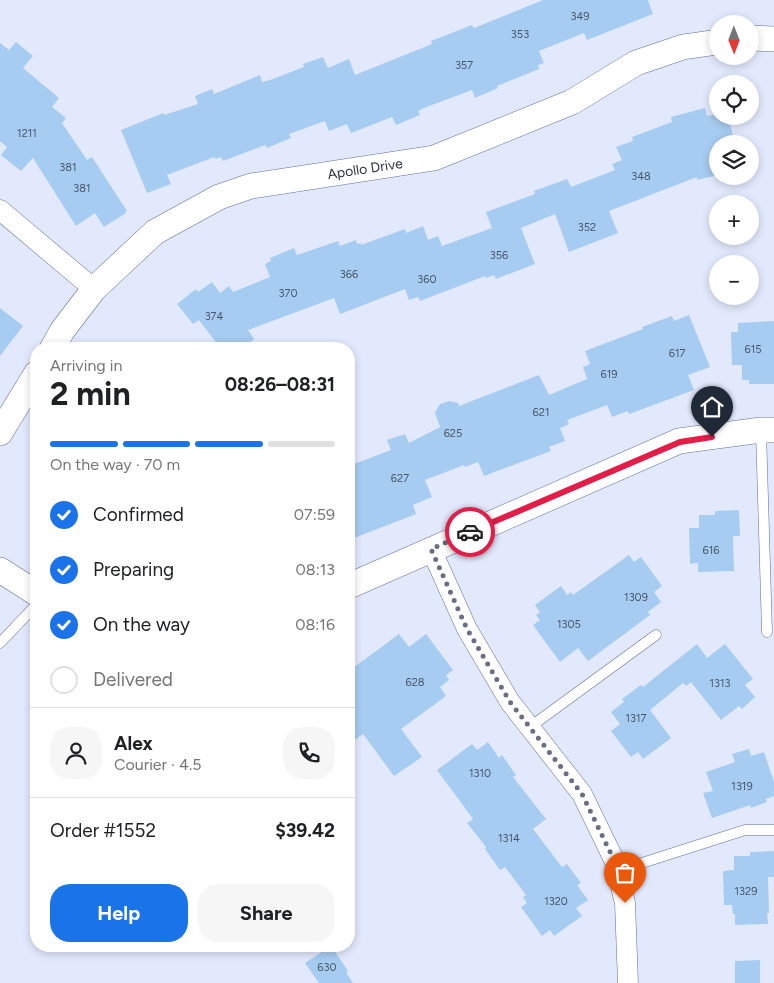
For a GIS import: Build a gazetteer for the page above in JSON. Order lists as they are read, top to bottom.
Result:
{
  "streets": {
    "street": ["Apollo Drive"]
  },
  "house_numbers": [
    "349",
    "353",
    "357",
    "1211",
    "381",
    "348",
    "381",
    "352",
    "356",
    "366",
    "360",
    "370",
    "374",
    "615",
    "617",
    "619",
    "621",
    "625",
    "627",
    "616",
    "1309",
    "1305",
    "628",
    "1313",
    "1317",
    "1310",
    "1319",
    "1314",
    "1329",
    "1320",
    "630"
  ],
  "north": "bottom",
  "page": {
    "map_buttons": ["+", "−"],
    "heading": ["2 min", "Arriving in", "08:26–08:31"],
    "panel": [
      "Alex",
      "Courier · 4.5",
      "Order #1552",
      "$39.42"
    ],
    "bar": "On the way · 70 m",
    "list": [
      ["Confirmed", "07:59"],
      ["Preparing", "08:13"],
      ["On the way", "08:16"],
      "Delivered"
    ],
    "buttons": ["Help", "Share"]
  }
}
